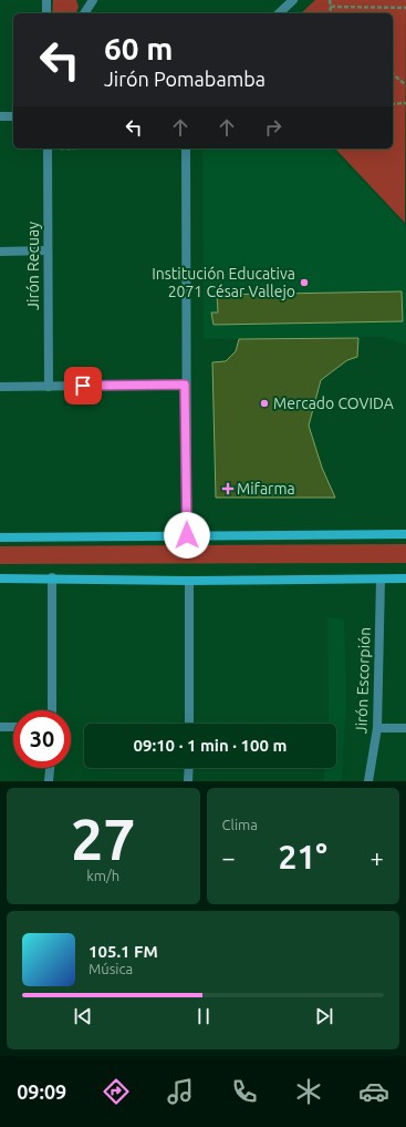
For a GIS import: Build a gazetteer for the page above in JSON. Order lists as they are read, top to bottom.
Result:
{
  "streets": {
    "street": ["Jirón Recuay", "Jirón Escorpión"]
  },
  "places": {
    "other": ["Institución Educativa 2071 César Vallejo", "Mercado COVIDA"],
    "health": ["Mifarma"]
  },
  "page": {
    "turn": ["60 m", "Jirón Pomabamba"],
    "limit": "30",
    "trip": "09:10 · 1 min · 100 m",
    "tile": [
      ["27", "km/h"],
      "Clima"
    ],
    "heat": ["−", "21°", "+"],
    "song": ["105.1 FM", "Música"],
    "tabs": "09:09"
  }
}
